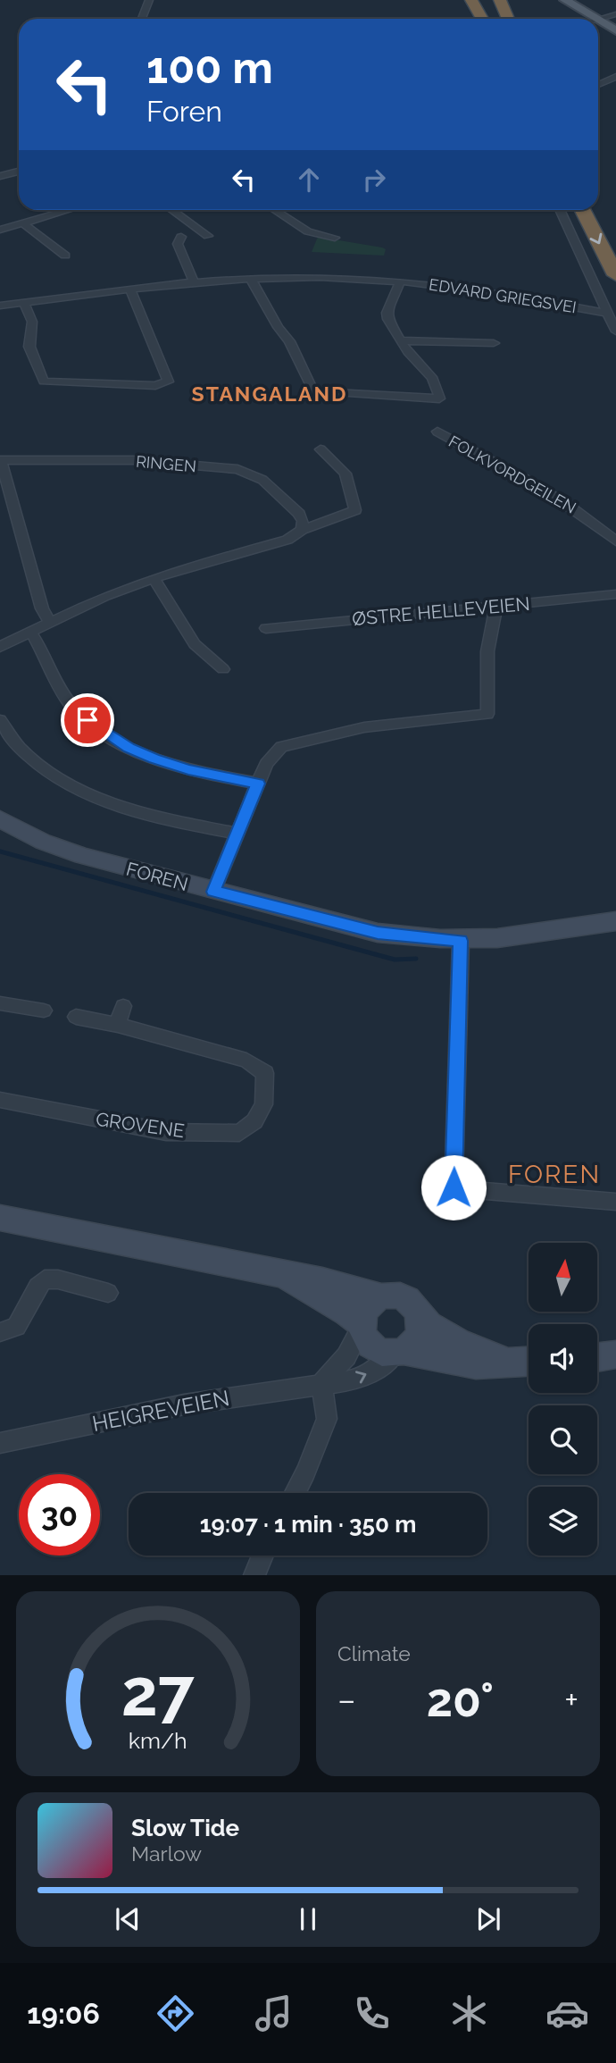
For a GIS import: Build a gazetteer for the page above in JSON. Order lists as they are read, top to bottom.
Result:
{
  "streets": {
    "street": [
      "EDVARD GRIEGSVEI",
      "RINGEN",
      "FOLKVORDGEILEN",
      "ØSTRE HELLEVEIEN",
      "FOREN",
      "GROVENE",
      "HEIGREVEIEN"
    ]
  },
  "districts": ["STANGALAND", "FOREN"],
  "north": "top",
  "page": {
    "turn": ["100 m", "Foren"],
    "limit": "30",
    "trip": "19:07 · 1 min · 350 m",
    "tile": "Climate",
    "heat": ["−", "20°", "+"],
    "song": ["Slow Tide", "Marlow"],
    "tabs": "19:06",
    "gauge": ["27", "km/h"]
  }
}
